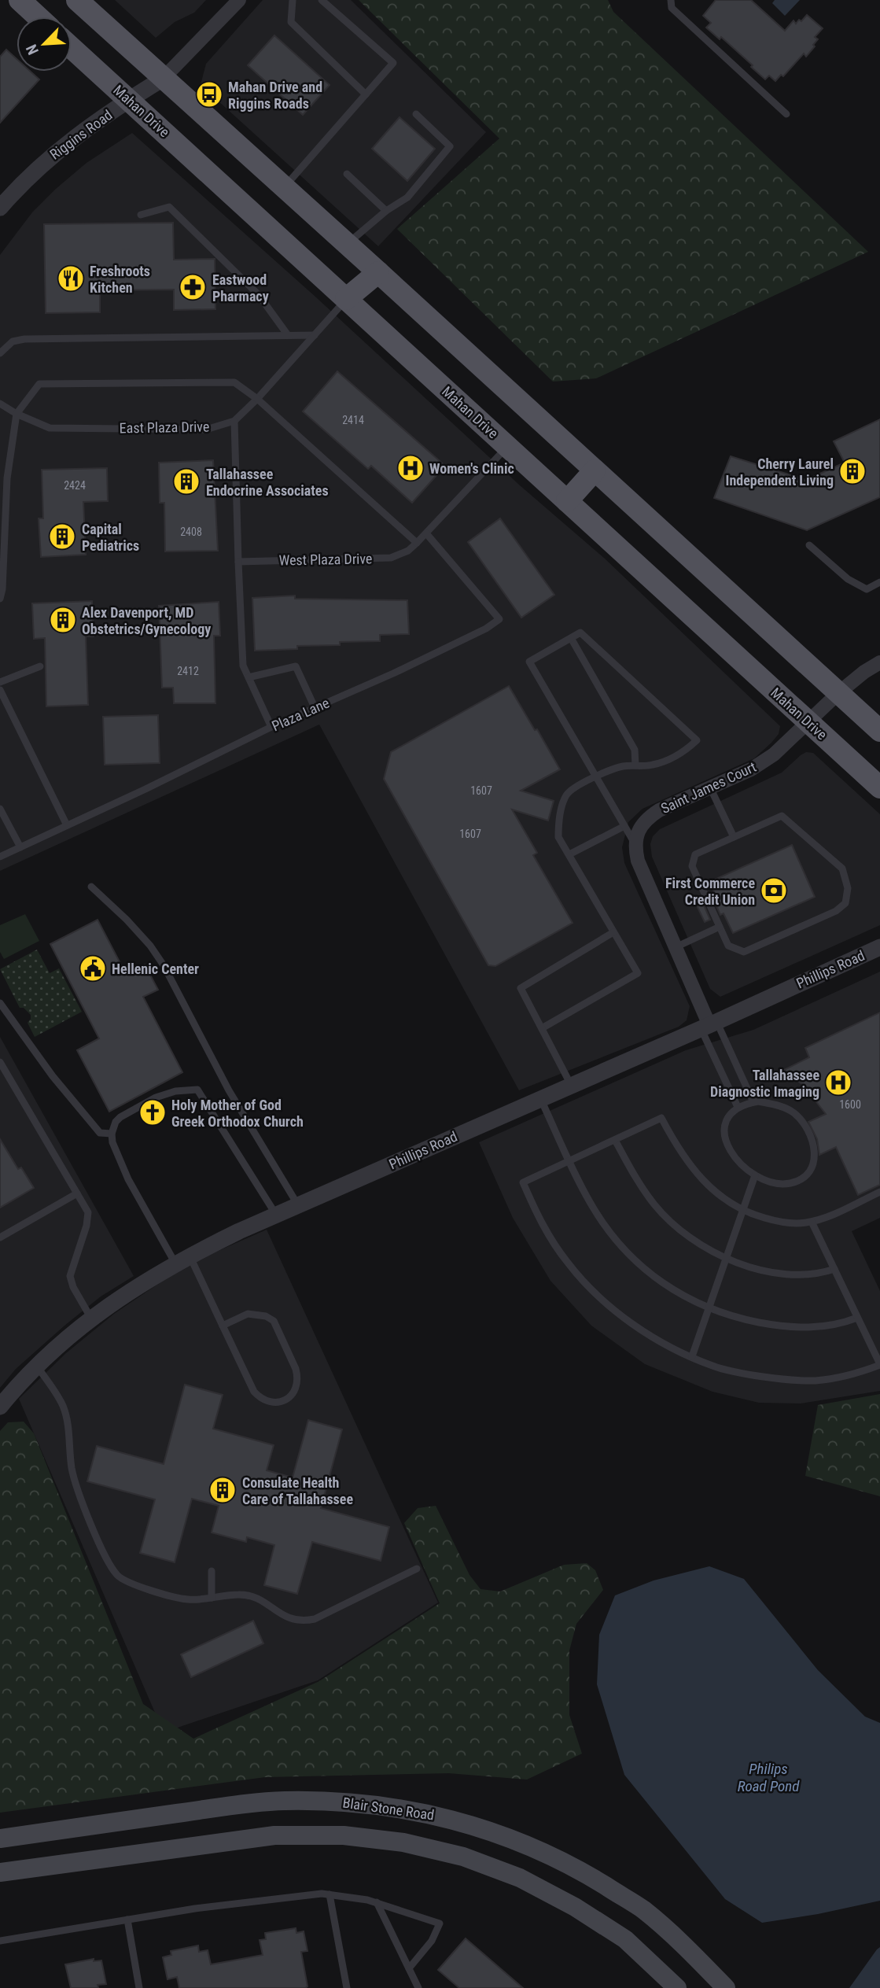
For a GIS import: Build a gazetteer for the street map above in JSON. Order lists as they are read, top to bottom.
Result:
{
  "streets": {
    "main road": ["Mahan Drive", "Blair Stone Road"],
    "street": ["Riggins Road", "Saint James Court", "Phillips Road"],
    "lane": ["East Plaza Drive", "West Plaza Drive", "Plaza Lane"]
  },
  "crossings": [
    ["Mahan Drive", "Riggins Road"],
    ["Mahan Drive", "East Plaza Drive"],
    ["Mahan Drive", "West Plaza Drive"],
    ["Mahan Drive", "Saint James Court"],
    ["West Plaza Drive", "Plaza Lane"]
  ],
  "water": ["Philips Road Pond"],
  "places": {
    "bus stop": ["Mahan Drive and Riggins Roads"],
    "restaurant": ["Freshroots Kitchen"],
    "pharmacy": ["Eastwood Pharmacy"],
    "hospital": ["Women's Clinic", "Tallahassee Diagnostic Imaging"],
    "building": [
      "Cherry Laurel Independent Living",
      "Tallahassee Endocrine Associates",
      "Capital Pediatrics",
      "Alex Davenport, MD Obstetrics/Gynecology",
      "Consulate Health Care of Tallahassee"
    ],
    "bank": ["First Commerce Credit Union"],
    "public building": ["Hellenic Center"],
    "church": ["Holy Mother of God Greek Orthodox Church"]
  },
  "house_numbers": [
    "2414",
    "2424",
    "2408",
    "2412",
    "1607",
    "1607",
    "1600"
  ],
  "north": "bottom left"
}
